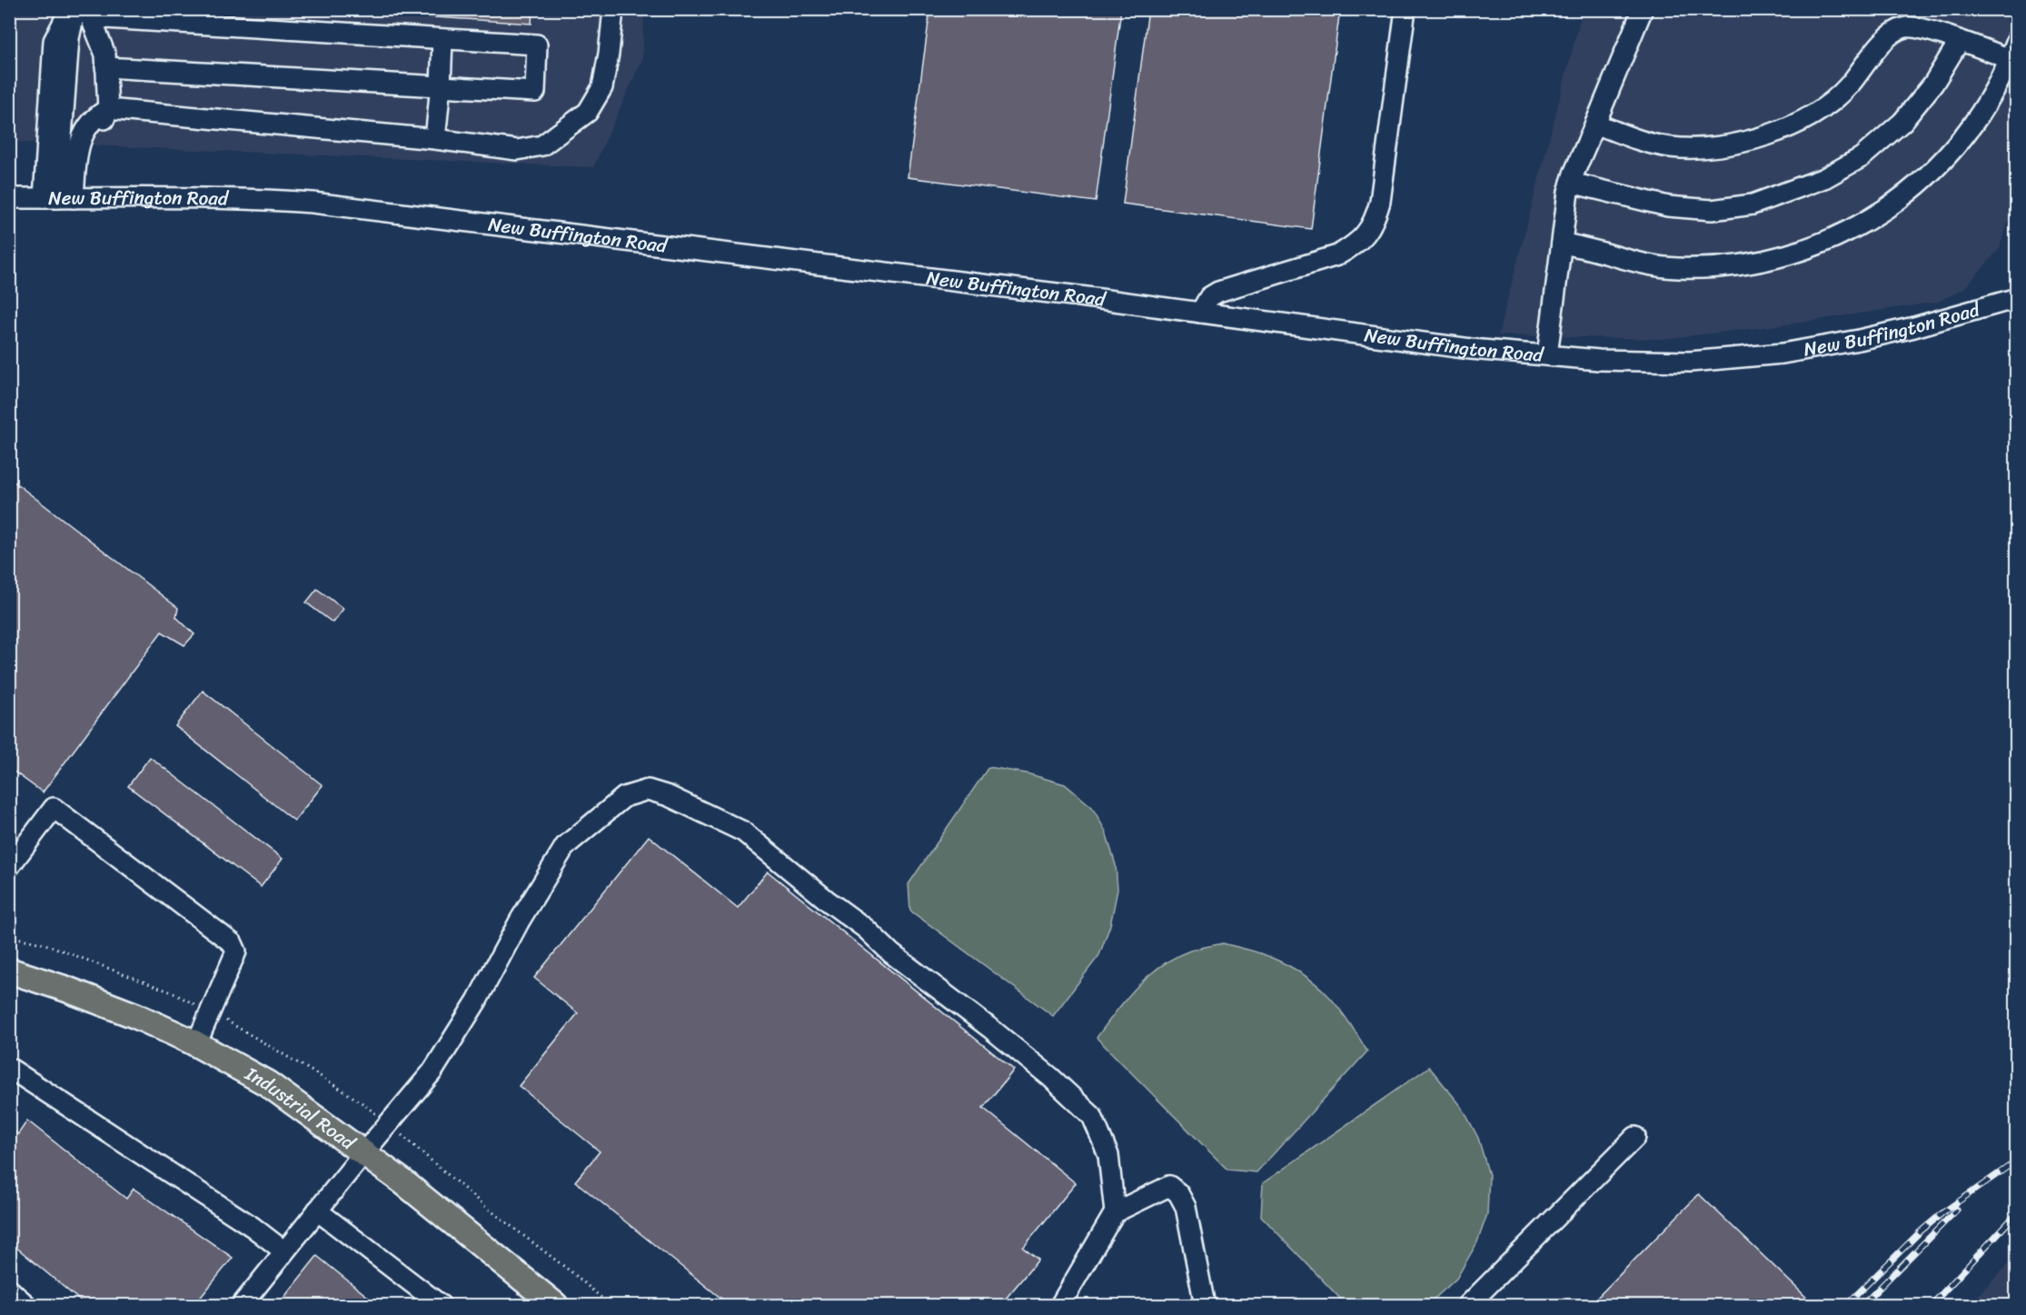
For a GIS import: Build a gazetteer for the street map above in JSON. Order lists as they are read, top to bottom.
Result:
{
  "streets": {
    "main road": ["Industrial Road"],
    "street": ["New Buffington Road"]
  }
}
